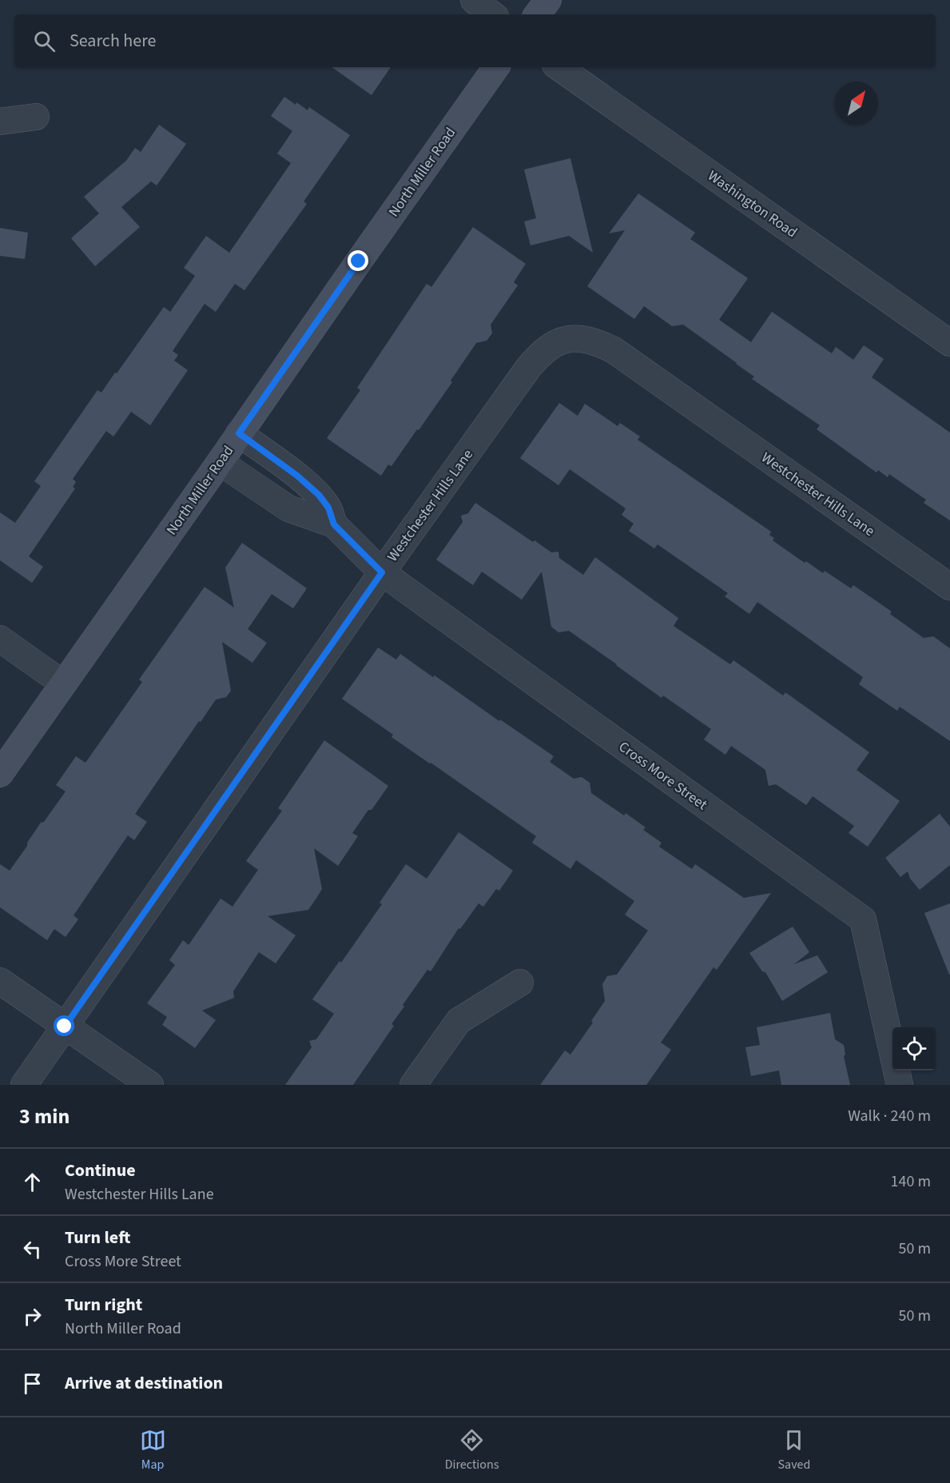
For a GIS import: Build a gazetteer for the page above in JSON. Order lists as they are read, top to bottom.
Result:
{
  "streets": {
    "street": [
      "North Miller Road",
      "Washington Road",
      "Westchester Hills Lane",
      "Cross More Street"
    ]
  },
  "crossings": [
    ["North Miller Road", "Cross More Street"],
    ["Westchester Hills Lane", "Cross More Street"]
  ],
  "north": "top right",
  "page": {
    "search": "Search here",
    "heading": ["3 min", "Walk · 240 m"],
    "list": [
      ["Continue", "Westchester Hills Lane", "140 m"],
      ["Turn left", "Cross More Street", "50 m"],
      ["Turn right", "North Miller Road", "50 m"],
      "Arrive at destination"
    ],
    "nav": ["Map", "Directions", "Saved"]
  }
}
